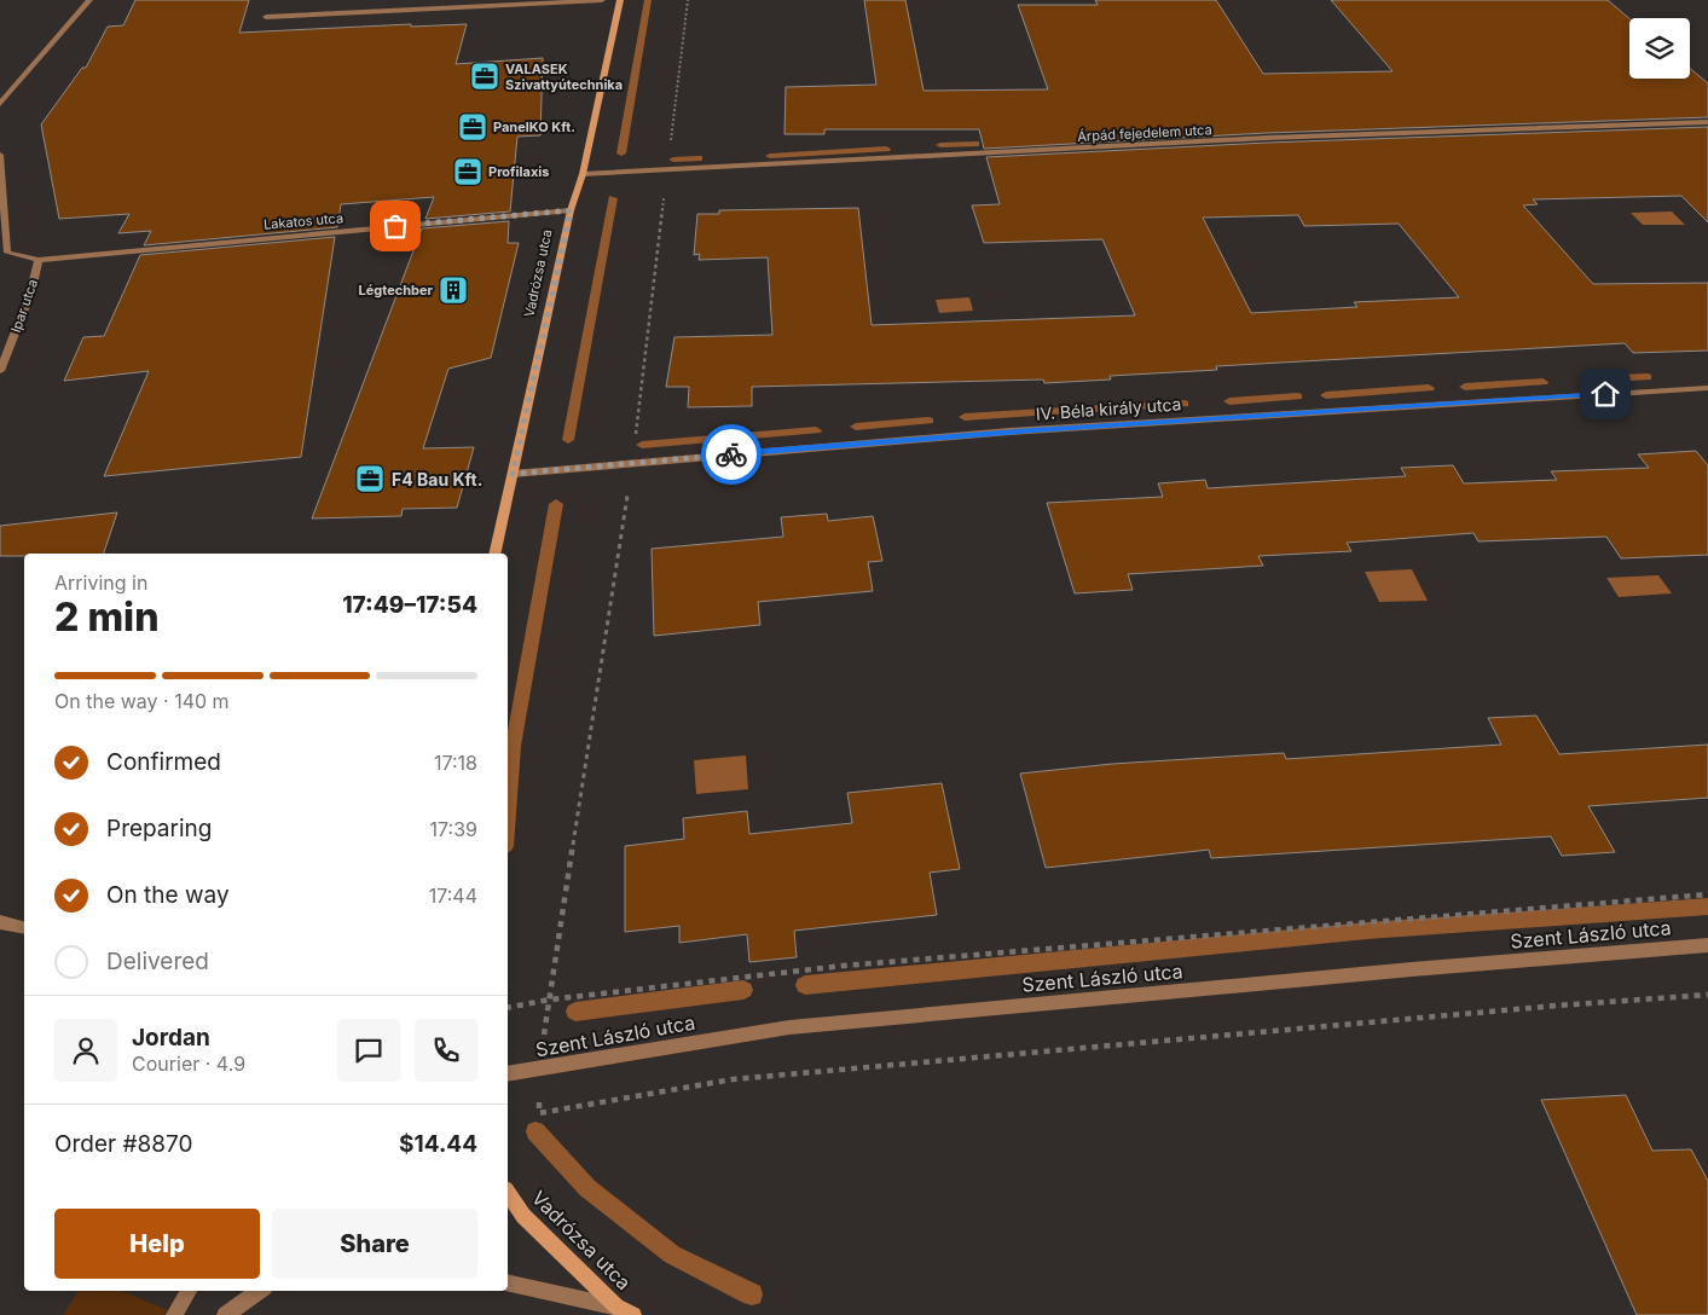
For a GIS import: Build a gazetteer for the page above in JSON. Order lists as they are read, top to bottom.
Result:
{
  "streets": {
    "street": [
      "Árpád fejedelem utca",
      "Lakatos utca",
      "Vadrózsa utca",
      "Ipar utca",
      "IV. Béla király utca",
      "Szent László utca"
    ]
  },
  "crossings": [
    ["Árpád fejedelem utca", "Vadrózsa utca"],
    ["Lakatos utca", "Vadrózsa utca"],
    ["Lakatos utca", "Ipar utca"],
    ["Vadrózsa utca", "IV. Béla király utca"]
  ],
  "places": {
    "office": [
      "VALASEK Szivattyútechnika",
      "PanelKO Kft.",
      "Profilaxis",
      "F4 Bau Kft."
    ],
    "building": ["Légtechber"]
  },
  "page": {
    "heading": ["2 min", "Arriving in", "17:49–17:54"],
    "panel": [
      "Jordan",
      "Courier · 4.9",
      "Order #8870",
      "$14.44"
    ],
    "bar": "On the way · 140 m",
    "list": [
      ["Confirmed", "17:18"],
      ["Preparing", "17:39"],
      ["On the way", "17:44"],
      "Delivered"
    ],
    "buttons": ["Help", "Share"]
  }
}
